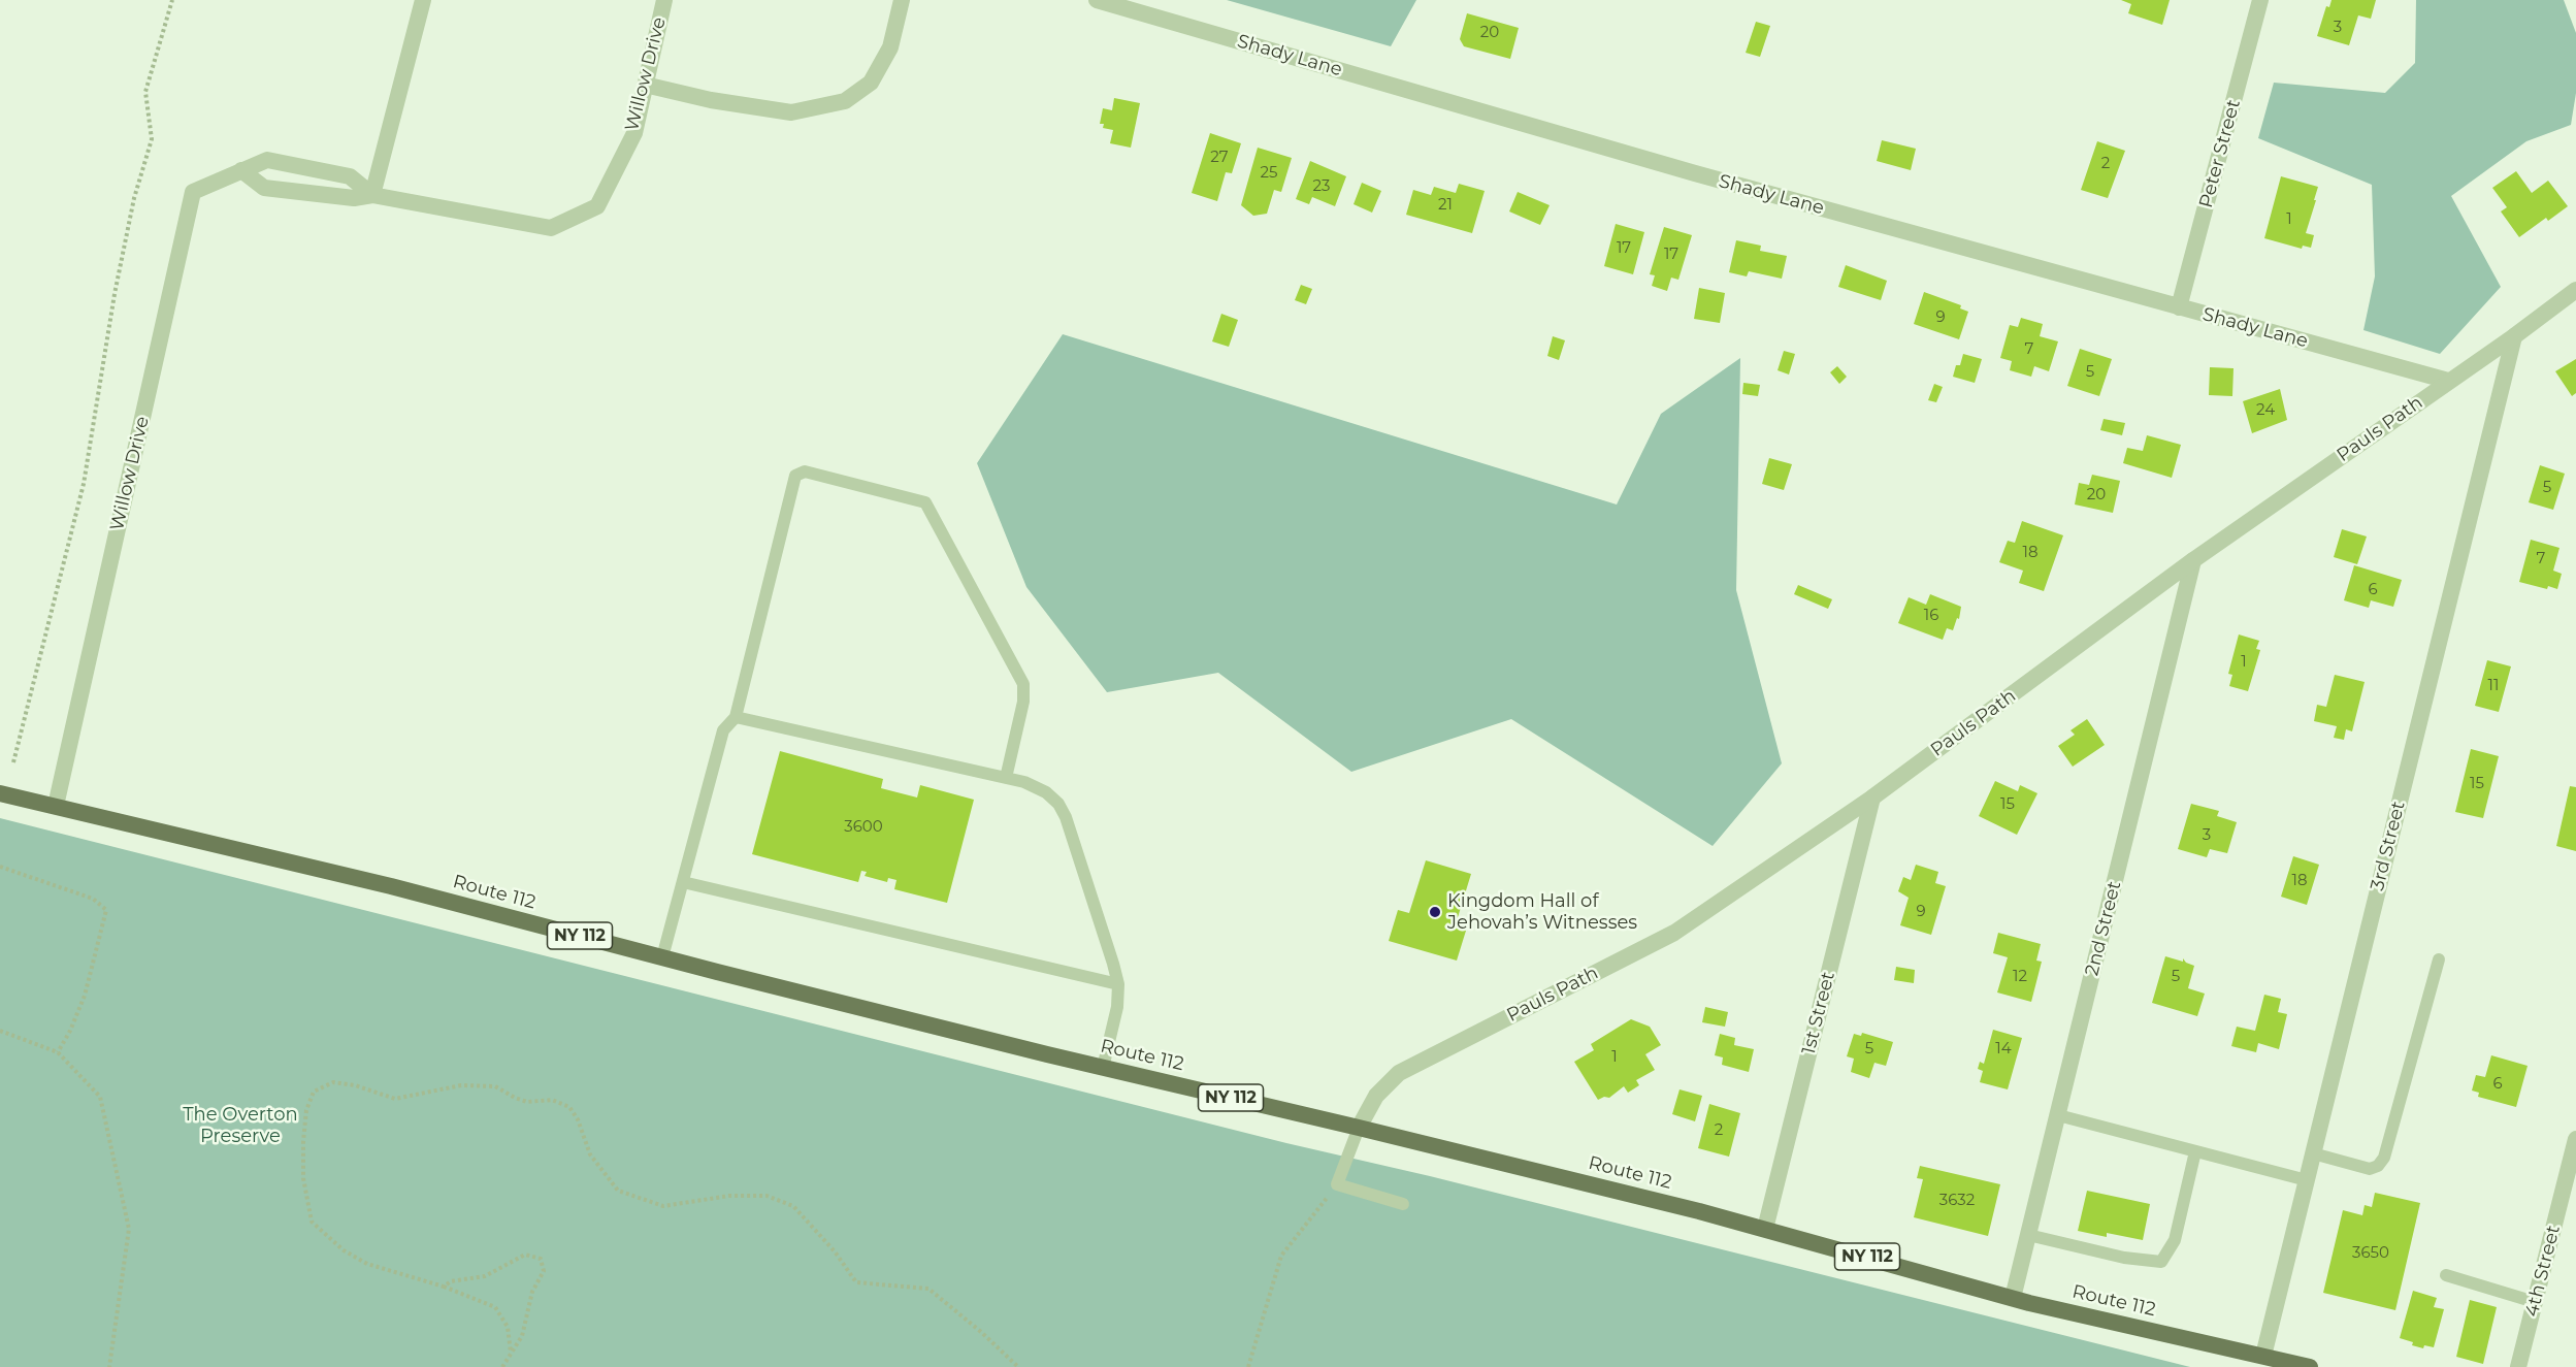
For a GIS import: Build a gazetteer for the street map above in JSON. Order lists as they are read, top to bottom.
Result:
{
  "streets": {
    "main road": ["Route 112", "NY 112"],
    "street": [
      "Shady Lane",
      "Willow Drive",
      "Peter Street",
      "Pauls Path",
      "3rd Street",
      "2nd Street",
      "1st Street",
      "4th Street"
    ]
  },
  "crossings": [
    ["Shady Lane", "Peter Street"],
    ["Shady Lane", "Pauls Path"],
    ["Willow Drive", "Route 112"],
    ["Pauls Path", "3rd Street"],
    ["Pauls Path", "Route 112"],
    ["Pauls Path", "2nd Street"],
    ["Pauls Path", "1st Street"],
    ["3rd Street", "Route 112"],
    ["Route 112", "2nd Street"],
    ["Route 112", "1st Street"]
  ],
  "parks": ["The Overton Preserve"],
  "places": ["Kingdom Hall of Jehovah’s Witnesses"],
  "house_numbers": [
    "3",
    "20",
    "27",
    "2",
    "25",
    "23",
    "21",
    "1",
    "17",
    "17",
    "9",
    "7",
    "5",
    "24",
    "5",
    "20",
    "18",
    "7",
    "6",
    "16",
    "1",
    "11",
    "15",
    "15",
    "3600",
    "3",
    "18",
    "9",
    "12",
    "5",
    "5",
    "14",
    "1",
    "6",
    "2",
    "3632",
    "3650"
  ]
}
